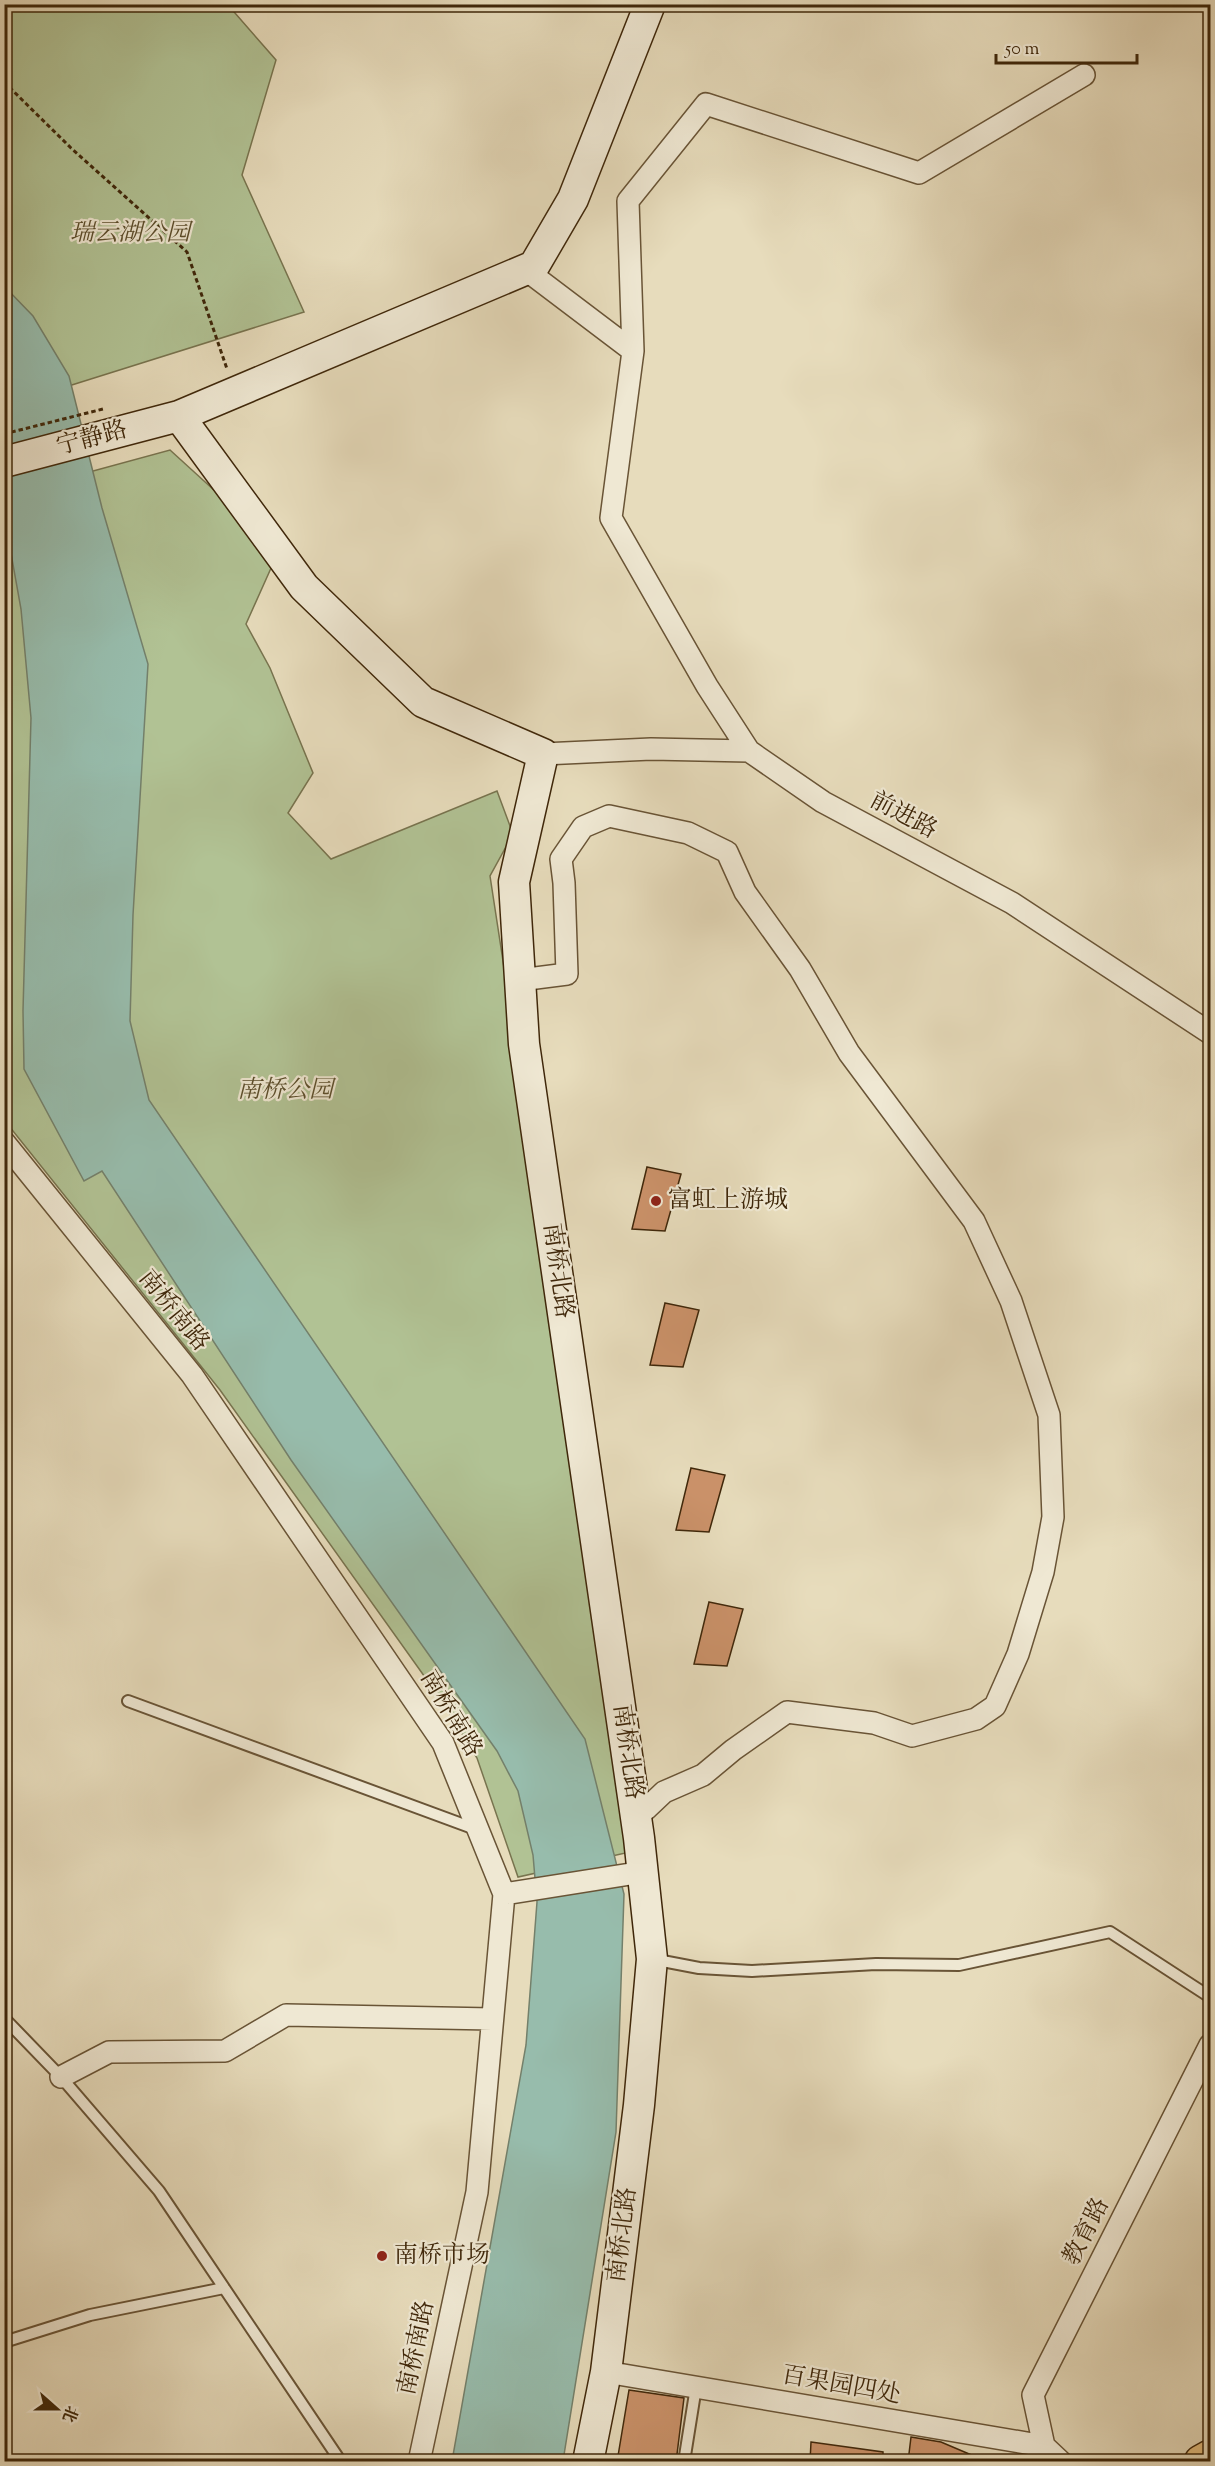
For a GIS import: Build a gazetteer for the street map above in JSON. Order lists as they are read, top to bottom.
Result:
{
  "streets": {
    "street": [
      "宁静路",
      "前进路",
      "南桥北路",
      "南桥南路",
      "教育路",
      "百果园四处"
    ]
  },
  "crossings": [
    ["南桥北路", "百果园四处"],
    ["教育路", "百果园四处"]
  ],
  "parks": ["瑞云湖公园", "南桥公园"],
  "places": ["富虹上游城", "南桥市场"],
  "scale_bar": "50 m",
  "north": "right"
}
